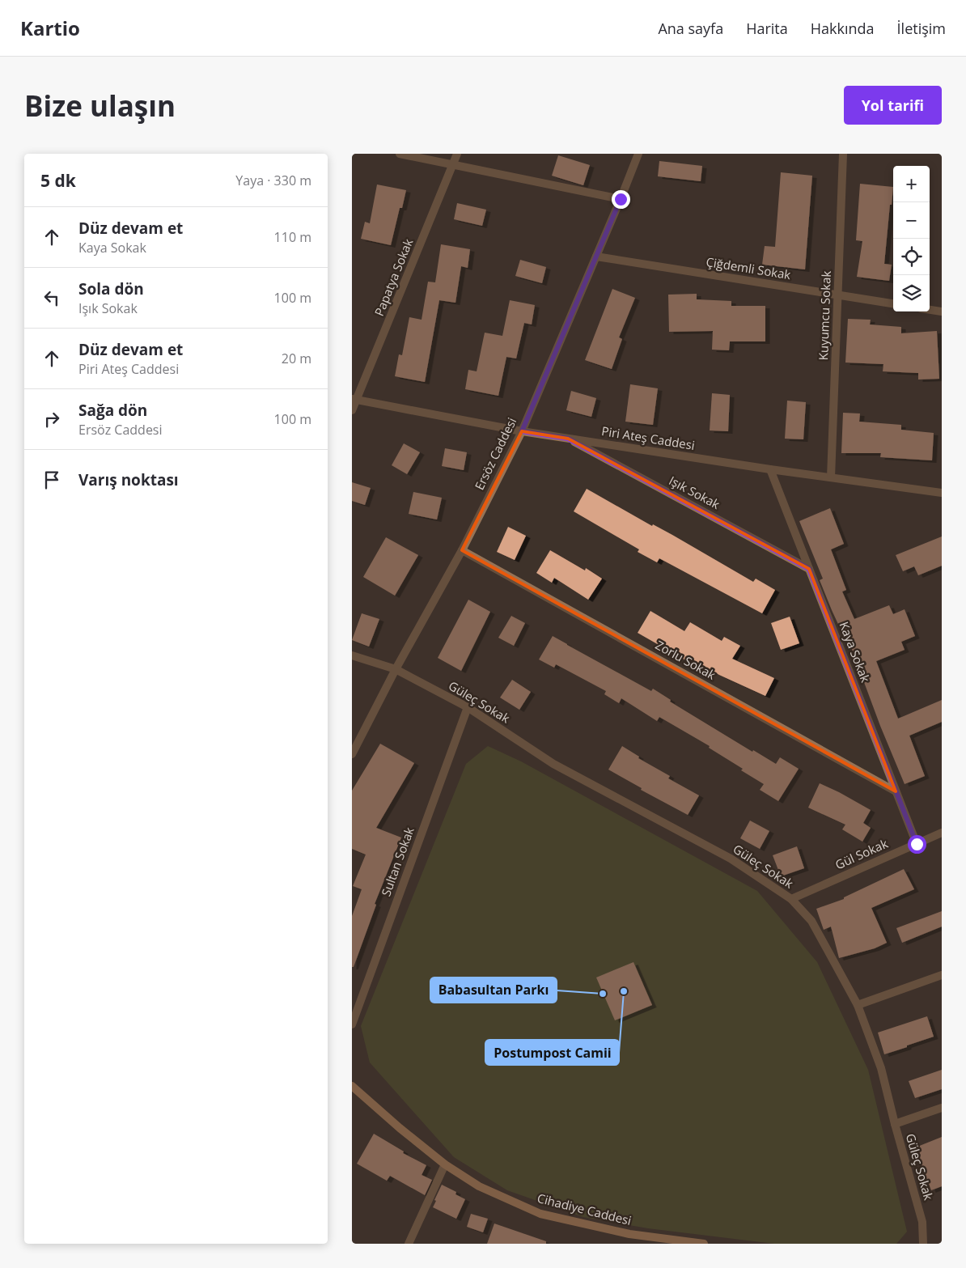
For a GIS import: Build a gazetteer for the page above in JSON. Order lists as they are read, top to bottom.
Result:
{
  "streets": {
    "street": [
      "Çiğdemli Sokak",
      "Papatya Sokak",
      "Kuyumcu Sokak",
      "Piri Ateş Caddesi",
      "Ersöz Caddesi",
      "Işık Sokak",
      "Kaya Sokak",
      "Zorlu Sokak",
      "Güleç Sokak",
      "Gül Sokak",
      "Sultan Sokak",
      "Cihadiye Caddesi"
    ]
  },
  "crossings": [
    ["Çiğdemli Sokak", "Kuyumcu Sokak"],
    ["Çiğdemli Sokak", "Ersöz Caddesi"],
    ["Papatya Sokak", "Piri Ateş Caddesi"],
    ["Kuyumcu Sokak", "Piri Ateş Caddesi"],
    ["Piri Ateş Caddesi", "Ersöz Caddesi"],
    ["Piri Ateş Caddesi", "Işık Sokak"],
    ["Piri Ateş Caddesi", "Kaya Sokak"],
    ["Ersöz Caddesi", "Zorlu Sokak"],
    ["Ersöz Caddesi", "Güleç Sokak"],
    ["Işık Sokak", "Kaya Sokak"],
    ["Kaya Sokak", "Zorlu Sokak"],
    ["Kaya Sokak", "Gül Sokak"],
    ["Güleç Sokak", "Gül Sokak"],
    ["Güleç Sokak", "Sultan Sokak"]
  ],
  "places": ["Postumpost Camii", "Babasultan Parkı"],
  "page": {
    "header": "Kartio",
    "nav": [
      "Ana sayfa",
      "Harita",
      "Hakkında",
      "İletişim"
    ],
    "buttons": "Yol tarifi",
    "title": "Bize ulaşın",
    "heading": ["5 dk", "Yaya · 330 m"],
    "map_buttons": ["+", "−"],
    "list": [
      ["Düz devam et", "Kaya Sokak", "110 m"],
      ["Sola dön", "Işık Sokak", "100 m"],
      ["Düz devam et", "Piri Ateş Caddesi", "20 m"],
      ["Sağa dön", "Ersöz Caddesi", "100 m"],
      "Varış noktası"
    ]
  }
}
